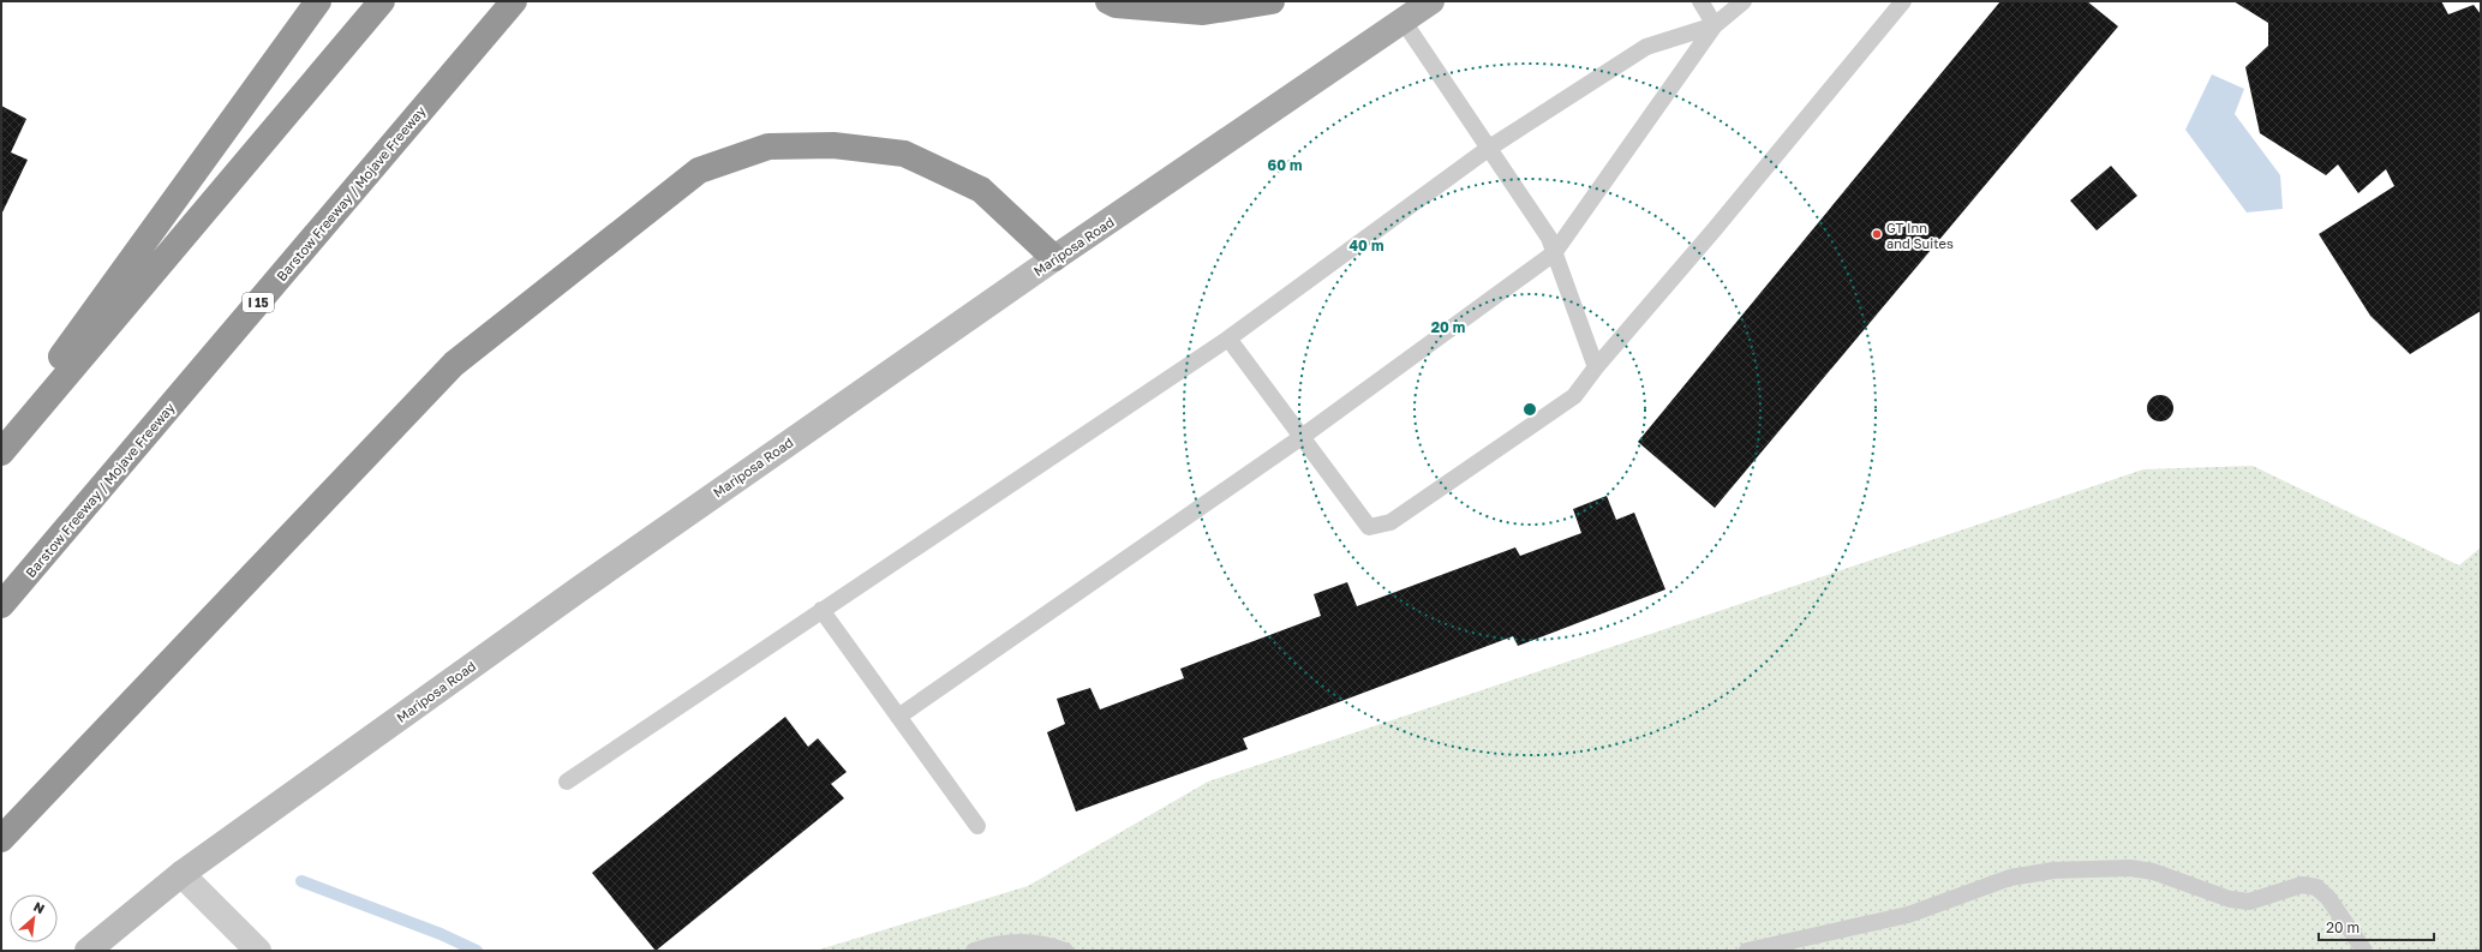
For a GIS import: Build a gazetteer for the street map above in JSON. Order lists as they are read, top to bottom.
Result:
{
  "streets": {
    "highway": ["Barstow Freeway / Mojave Freeway", "I 15"],
    "main road": ["Mariposa Road"]
  },
  "places": ["GT Inn and Suites"],
  "scale_bar": "20 m",
  "north": "top right",
  "rings": ["60 m", "40 m", "20 m"]
}
